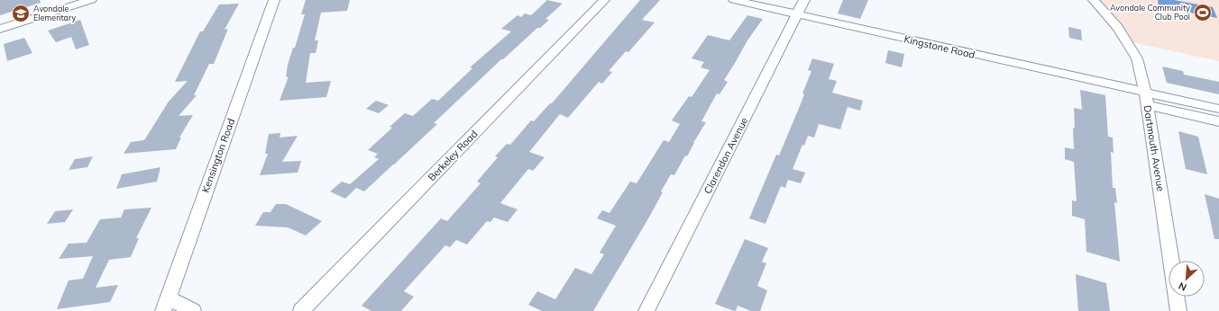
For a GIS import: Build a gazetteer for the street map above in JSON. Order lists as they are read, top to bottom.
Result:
{
  "streets": {
    "street": [
      "Kingstone Road",
      "Dartmouth Avenue",
      "Kensington Road",
      "Berkeley Road",
      "Clarendon Avenue"
    ]
  },
  "crossings": [
    ["Kingstone Road", "Dartmouth Avenue"],
    ["Kingstone Road", "Clarendon Avenue"]
  ],
  "places": {
    "sports": ["Avondale Community Club Pool"],
    "school or university": ["Avondale Elementary"]
  },
  "north": "bottom left"
}
